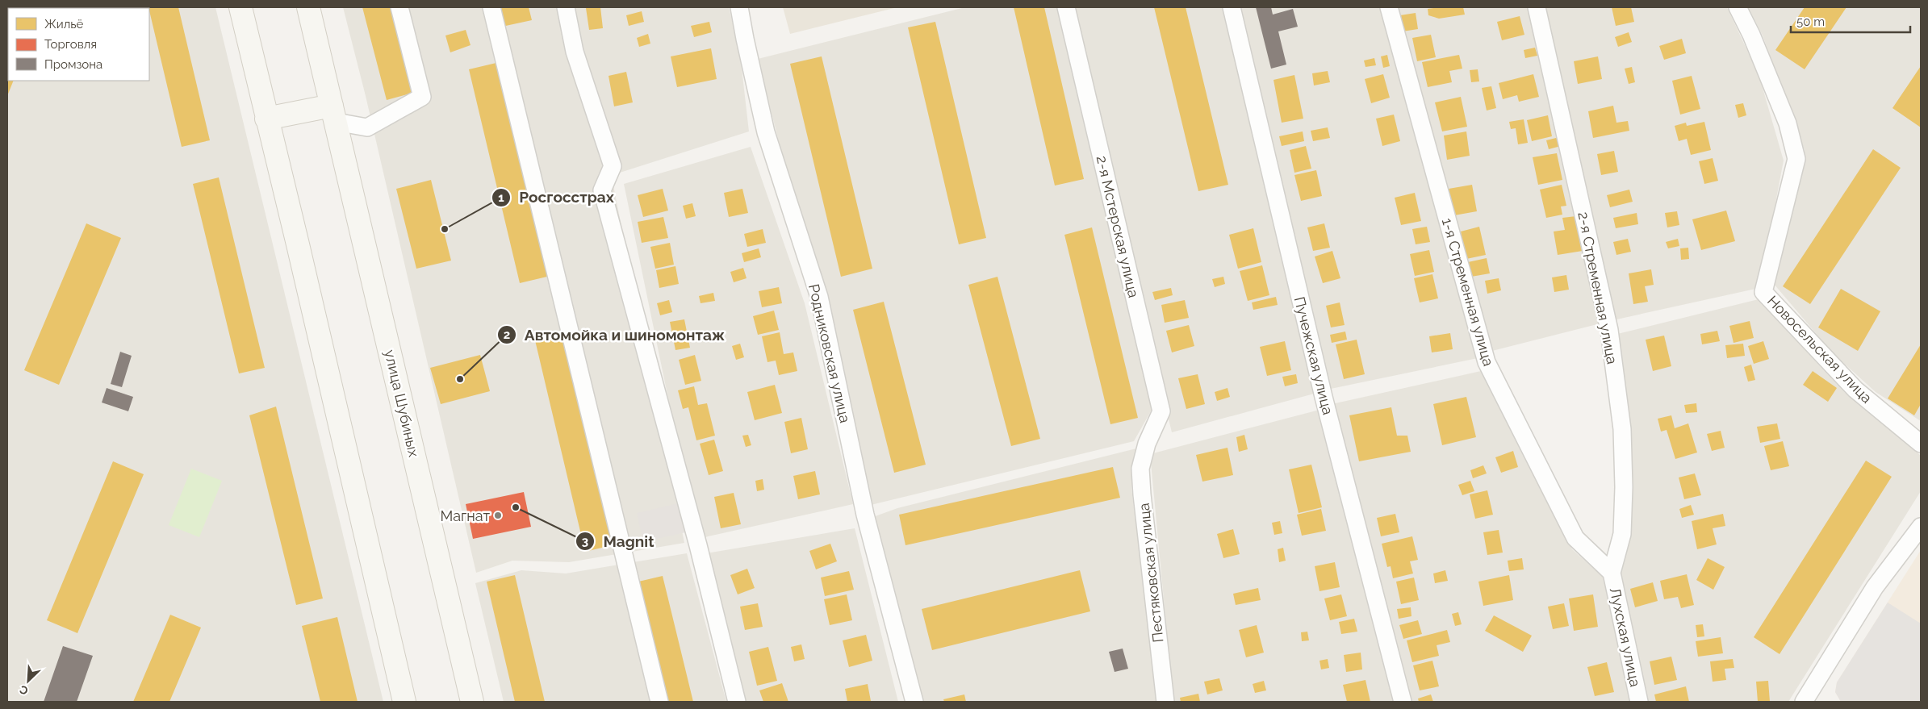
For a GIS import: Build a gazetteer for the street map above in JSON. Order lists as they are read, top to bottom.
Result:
{
  "streets": {
    "main road": ["улица Шубиных"],
    "street": [
      "2-я Мстерская улица",
      "2-я Стременная улица",
      "1-я Стременная улица",
      "Новосельская улица",
      "Родниковская улица",
      "Пучежская улица",
      "Пестяковская улица",
      "Лухская улица"
    ]
  },
  "crossings": [
    ["2-я Мстерская улица", "Пестяковская улица"],
    ["2-я Стременная улица", "1-я Стременная улица"],
    ["2-я Стременная улица", "Лухская улица"],
    ["1-я Стременная улица", "Лухская улица"]
  ],
  "places": [
    "Росгосстрах",
    "Автомойка и шиномонтаж",
    "Magnit",
    "Магнат"
  ],
  "legend": ["Жильё", "Торговля", "Промзона"],
  "scale_bar": "50 m",
  "north": "bottom left"
}
